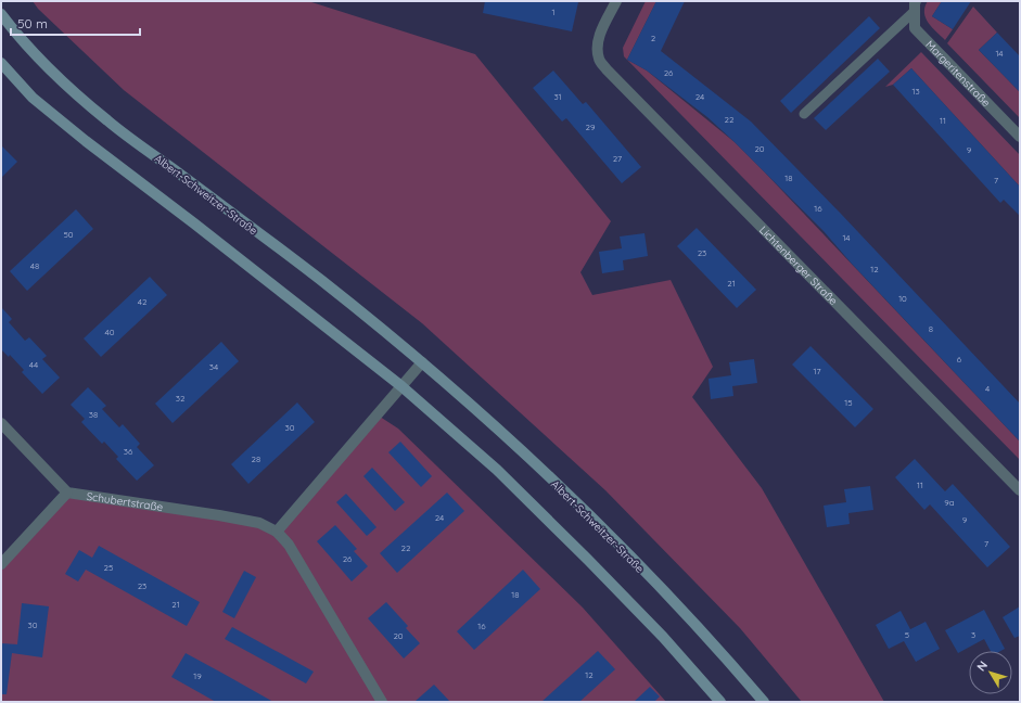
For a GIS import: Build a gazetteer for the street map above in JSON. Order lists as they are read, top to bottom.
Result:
{
  "streets": {
    "main road": ["Albert-Schweitzer-Straße"],
    "street": ["Margeritenstraße", "Lichtenberger Straße", "Schubertstraße"]
  },
  "house_numbers": [
    "1",
    "2",
    "14",
    "26",
    "13",
    "31",
    "24",
    "22",
    "11",
    "29",
    "20",
    "9",
    "27",
    "18",
    "7",
    "16",
    "50",
    "14",
    "23",
    "48",
    "12",
    "21",
    "10",
    "42",
    "8",
    "40",
    "6",
    "44",
    "34",
    "17",
    "4",
    "32",
    "15",
    "38",
    "30",
    "36",
    "28",
    "11",
    "9a",
    "24",
    "9",
    "7",
    "22",
    "26",
    "25",
    "23",
    "18",
    "21",
    "30",
    "16",
    "5",
    "3",
    "20",
    "12",
    "19"
  ],
  "scale_bar": "50 m",
  "north": "top left"
}
